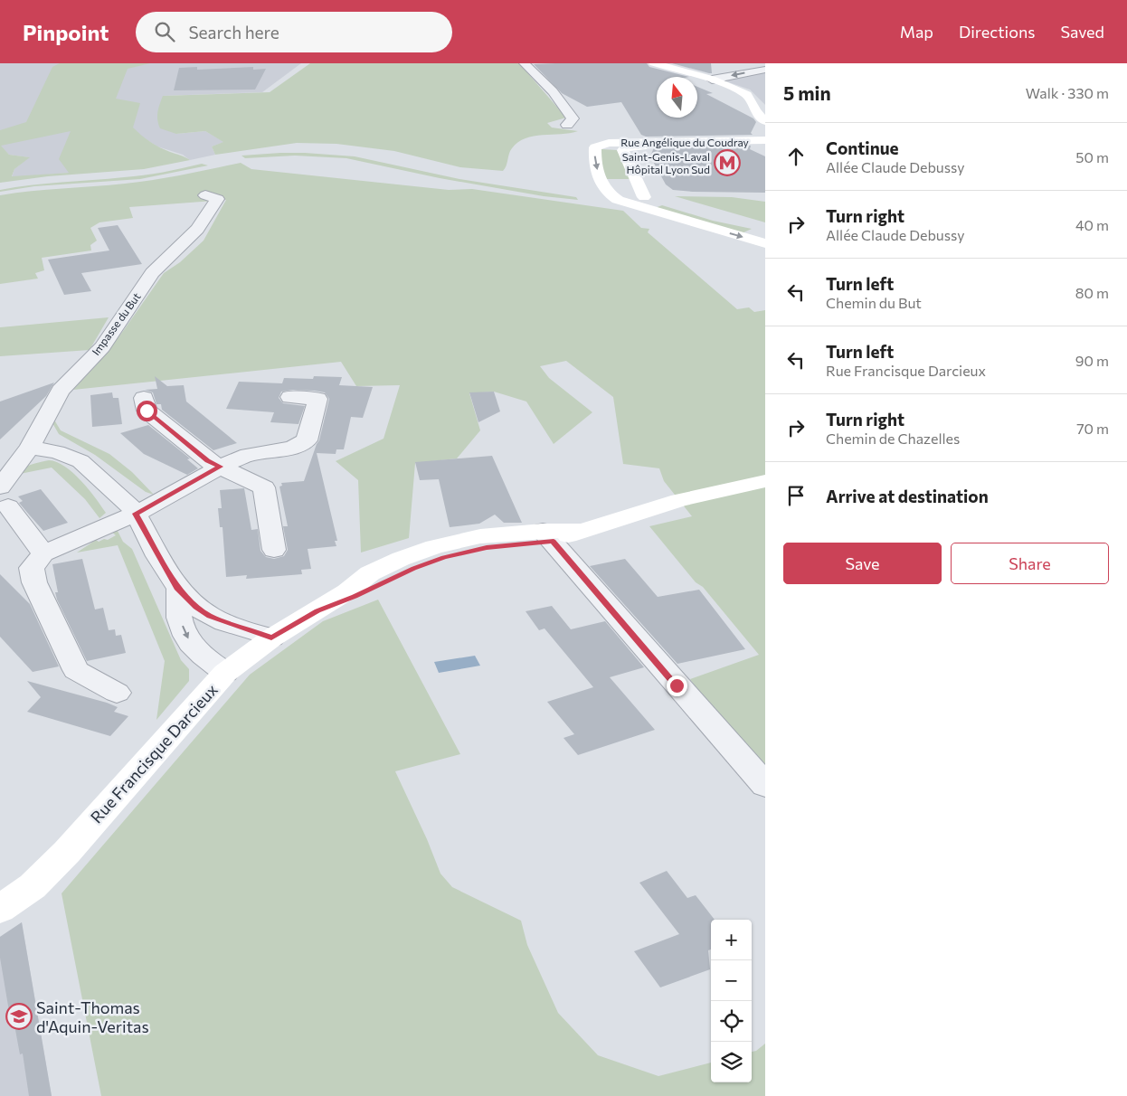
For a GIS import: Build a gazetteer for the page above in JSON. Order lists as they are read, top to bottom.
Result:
{
  "streets": {
    "street": ["Rue Angélique du Coudray", "Impasse du But", "Rue Francisque Darcieux"]
  },
  "places": {
    "metro station": ["Saint-Genis-Laval Hôpital Lyon Sud"],
    "school or university": ["Saint-Thomas d'Aquin-Veritas"]
  },
  "north": "top",
  "page": {
    "header": "Pinpoint",
    "search": "Search here",
    "nav": ["Map", "Directions", "Saved"],
    "heading": ["5 min", "Walk · 330 m"],
    "list": [
      ["Continue", "Allée Claude Debussy", "50 m"],
      ["Turn right", "Allée Claude Debussy", "40 m"],
      ["Turn left", "Chemin du But", "80 m"],
      ["Turn left", "Rue Francisque Darcieux", "90 m"],
      ["Turn right", "Chemin de Chazelles", "70 m"],
      "Arrive at destination"
    ],
    "buttons": ["Save", "Share"],
    "map_buttons": ["+", "−"]
  }
}
